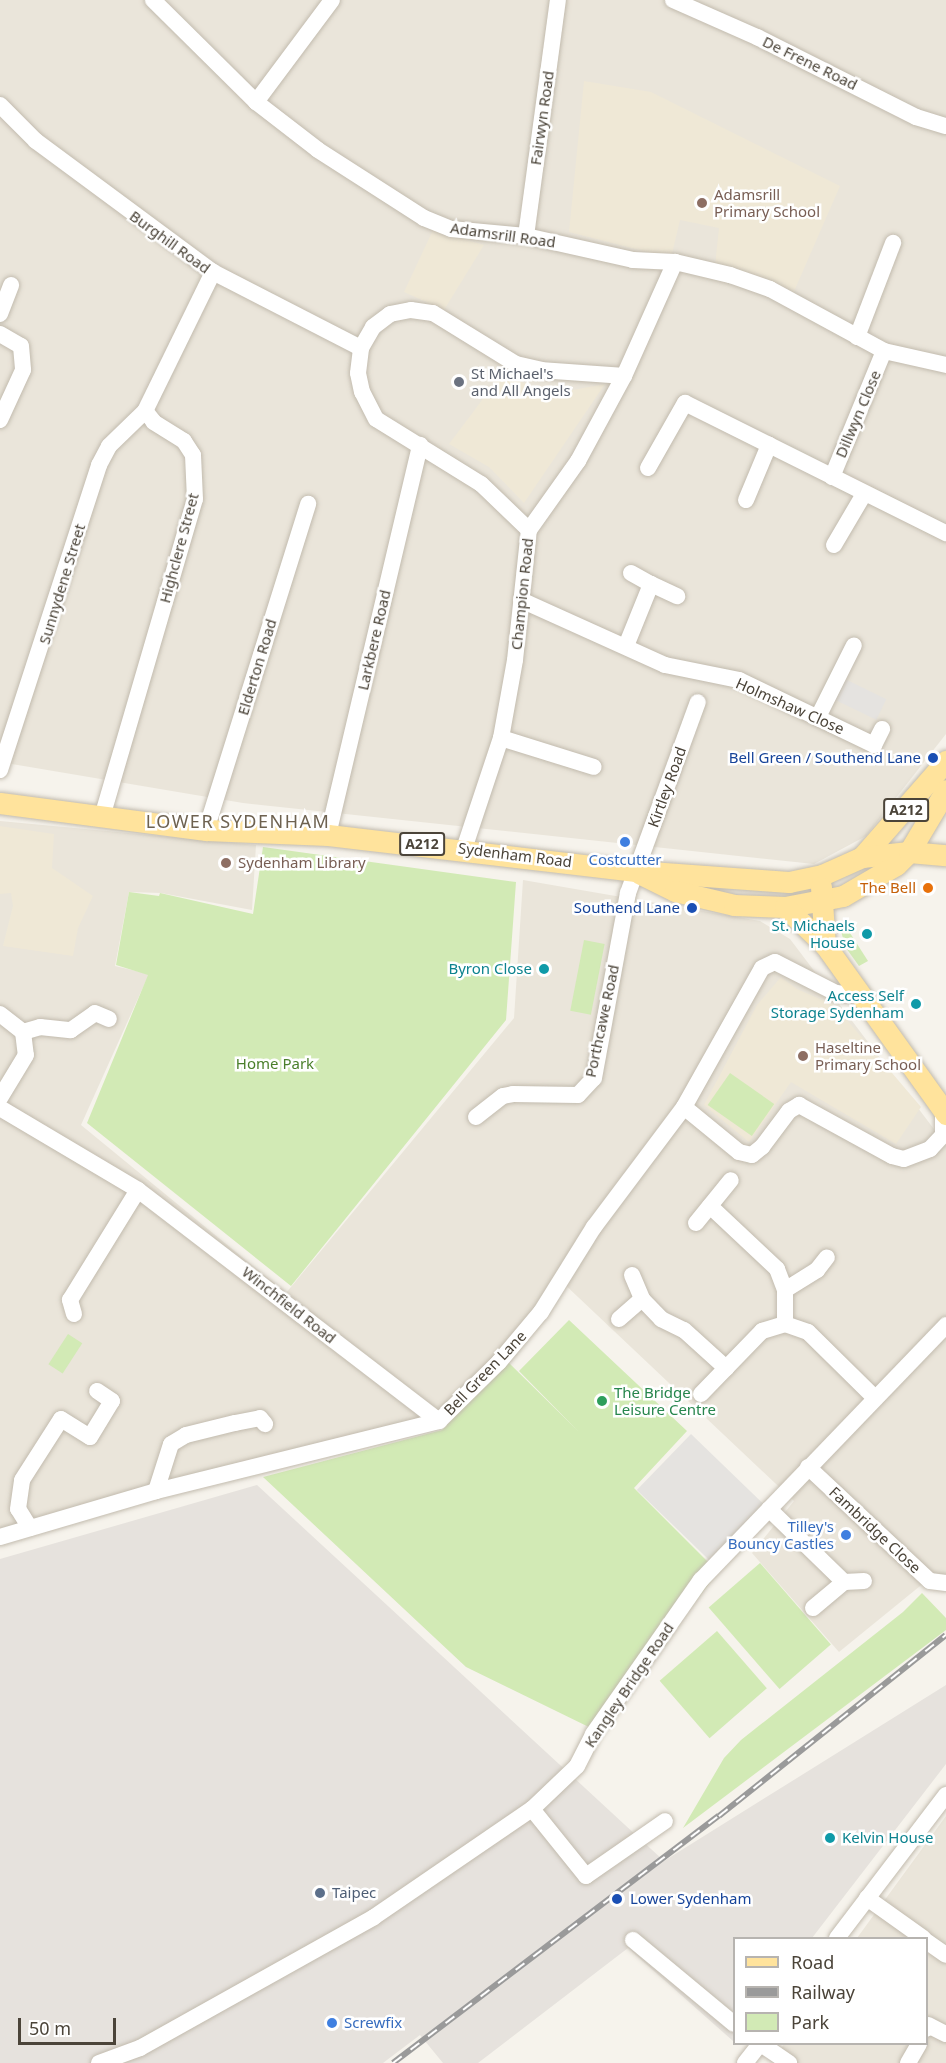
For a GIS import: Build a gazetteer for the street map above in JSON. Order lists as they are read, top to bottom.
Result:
{
  "streets": {
    "main road": ["A212", "Sydenham Road"],
    "street": [
      "De Frene Road",
      "Fairwyn Road",
      "Adamsrill Road",
      "Burghill Road",
      "Dillwyn Close",
      "Highclere Street",
      "Sunnydene Street",
      "Champion Road",
      "Larkbere Road",
      "Elderton Road",
      "Holmshaw Close",
      "Kirtley Road",
      "Porthcawe Road",
      "Winchfield Road",
      "Bell Green Lane",
      "Fambridge Close",
      "Kangley Bridge Road"
    ]
  },
  "crossings": [
    ["Fairwyn Road", "Adamsrill Road"],
    ["Adamsrill Road", "Dillwyn Close"],
    ["Adamsrill Road", "Champion Road"],
    ["Highclere Street", "Sunnydene Street"],
    ["Highclere Street", "Sydenham Road"],
    ["Champion Road", "Holmshaw Close"],
    ["Champion Road", "Sydenham Road"],
    ["Larkbere Road", "Sydenham Road"],
    ["Elderton Road", "Sydenham Road"],
    ["Kirtley Road", "Sydenham Road"],
    ["Kirtley Road", "Porthcawe Road"],
    ["A212", "Sydenham Road"],
    ["Sydenham Road", "Porthcawe Road"],
    ["Winchfield Road", "Bell Green Lane"],
    ["Fambridge Close", "Kangley Bridge Road"]
  ],
  "districts": ["LOWER SYDENHAM"],
  "parks": ["Home Park"],
  "places": [
    "Adamsrill Primary School",
    "St Michael's and All Angels",
    "Bell Green / Southend Lane",
    "Costcutter",
    "Sydenham Library",
    "The Bell",
    "Southend Lane",
    "St. Michaels House",
    "Byron Close",
    "Access Self Storage Sydenham",
    "Haseltine Primary School",
    "The Bridge Leisure Centre",
    "Tilley's Bouncy Castles",
    "Kelvin House",
    "Taipec",
    "Lower Sydenham",
    "Screwfix"
  ],
  "legend": ["Road", "Railway", "Park"],
  "scale_bar": "50 m"
}
